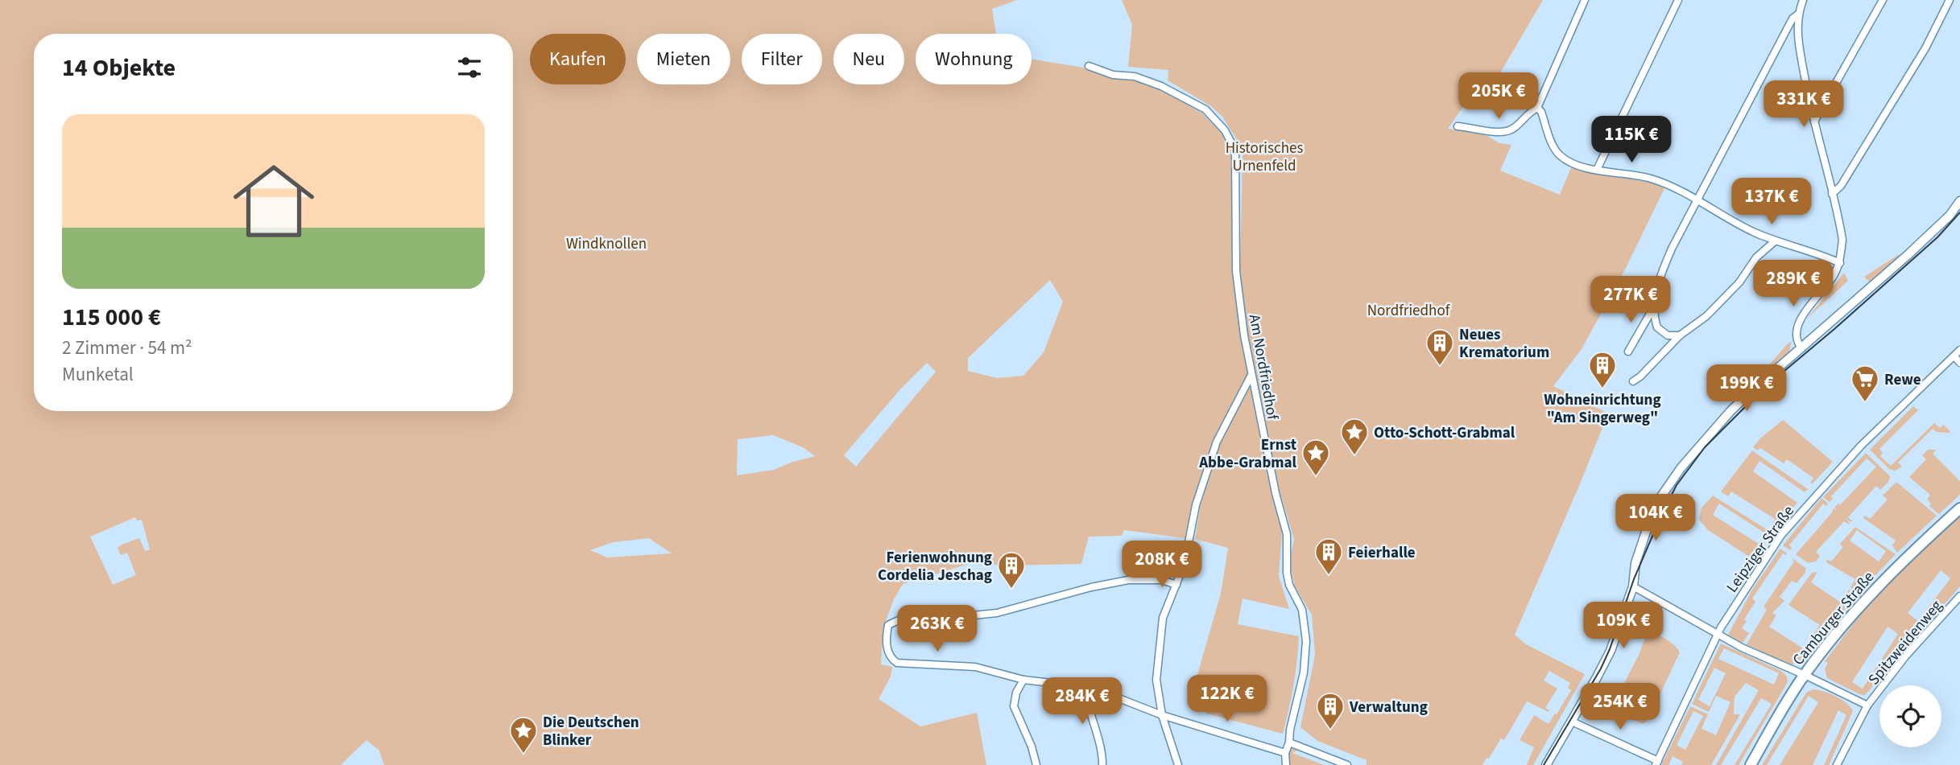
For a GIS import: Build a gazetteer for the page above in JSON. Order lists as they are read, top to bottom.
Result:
{
  "streets": {
    "main road": ["Camburger Straße"],
    "street": ["Am Nordfriedhof", "Leipziger Straße", "Spitzweidenweg"]
  },
  "parks": ["Historisches Urnenfeld", "Windknollen", "Nordfriedhof"],
  "places": {
    "building": [
      "Neues Krematorium",
      "Wohneinrichtung \"Am Singerweg\"",
      "Feierhalle",
      "Ferienwohnung Cordelia Jeschag",
      "Verwaltung"
    ],
    "supermarket": ["Rewe"],
    "place": ["Otto-Schott-Grabmal", "Ernst Abbe-Grabmal", "Die Deutschen Blinker"]
  },
  "page": {
    "chip": [
      "Kaufen",
      "Mieten",
      "Filter",
      "Neu",
      "Wohnung"
    ],
    "heading": "14 Objekte",
    "price": [
      "205K €",
      "331K €",
      "115K €",
      "137K €",
      "289K €",
      "277K €",
      "199K €",
      "104K €",
      "208K €",
      "109K €",
      "263K €",
      "122K €",
      "284K €",
      "254K €"
    ],
    "list": [
      {
        "name": "115 000 €",
        "note": "2 Zimmer · 54 m² · Munketal"
      }
    ]
  }
}
